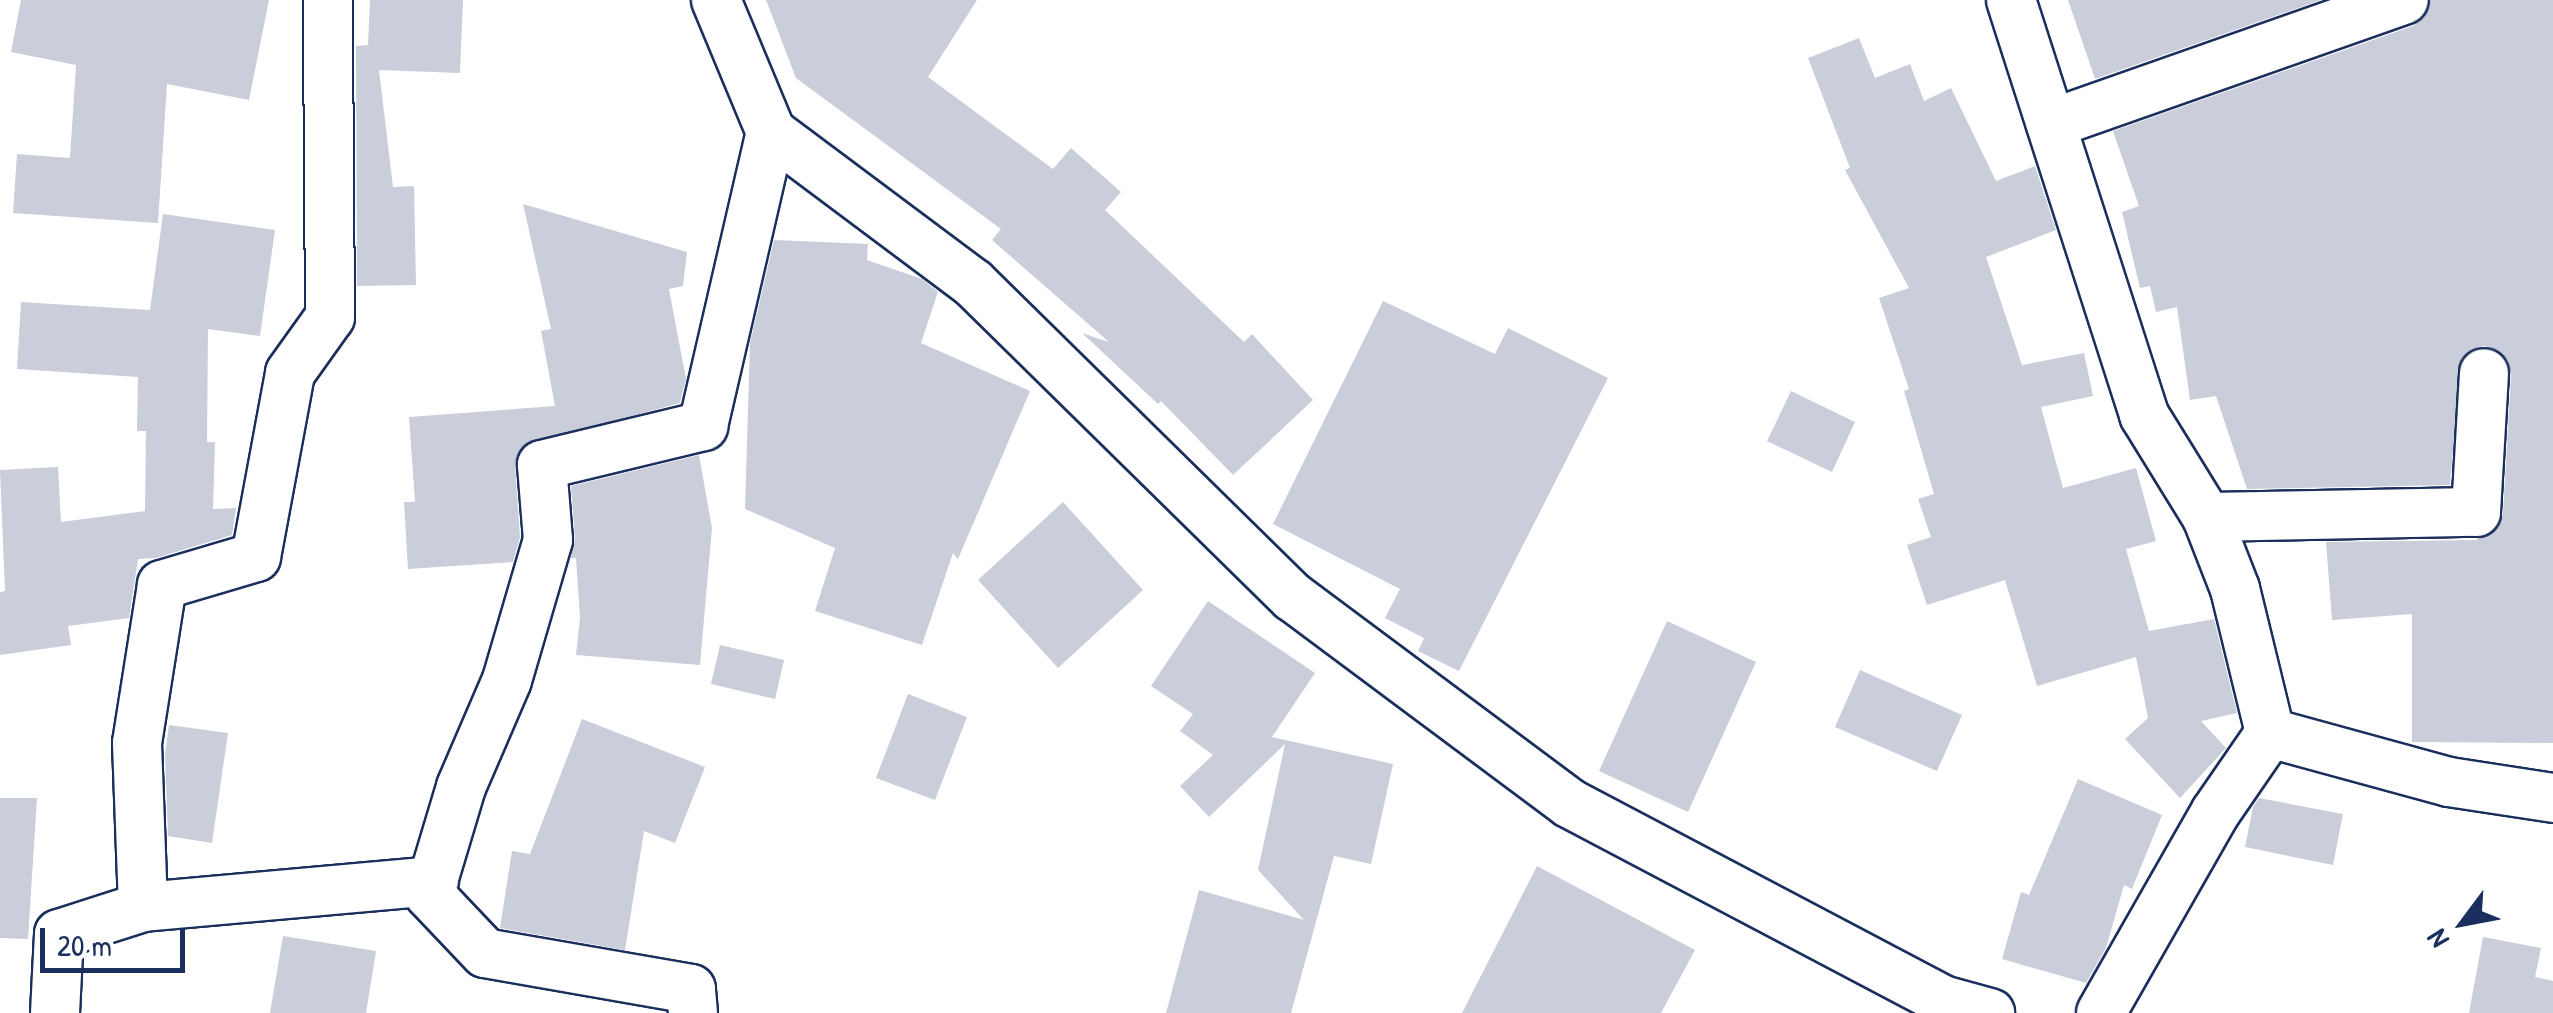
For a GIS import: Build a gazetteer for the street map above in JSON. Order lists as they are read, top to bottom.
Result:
{
  "scale_bar": "20 m",
  "north": "bottom left"
}
